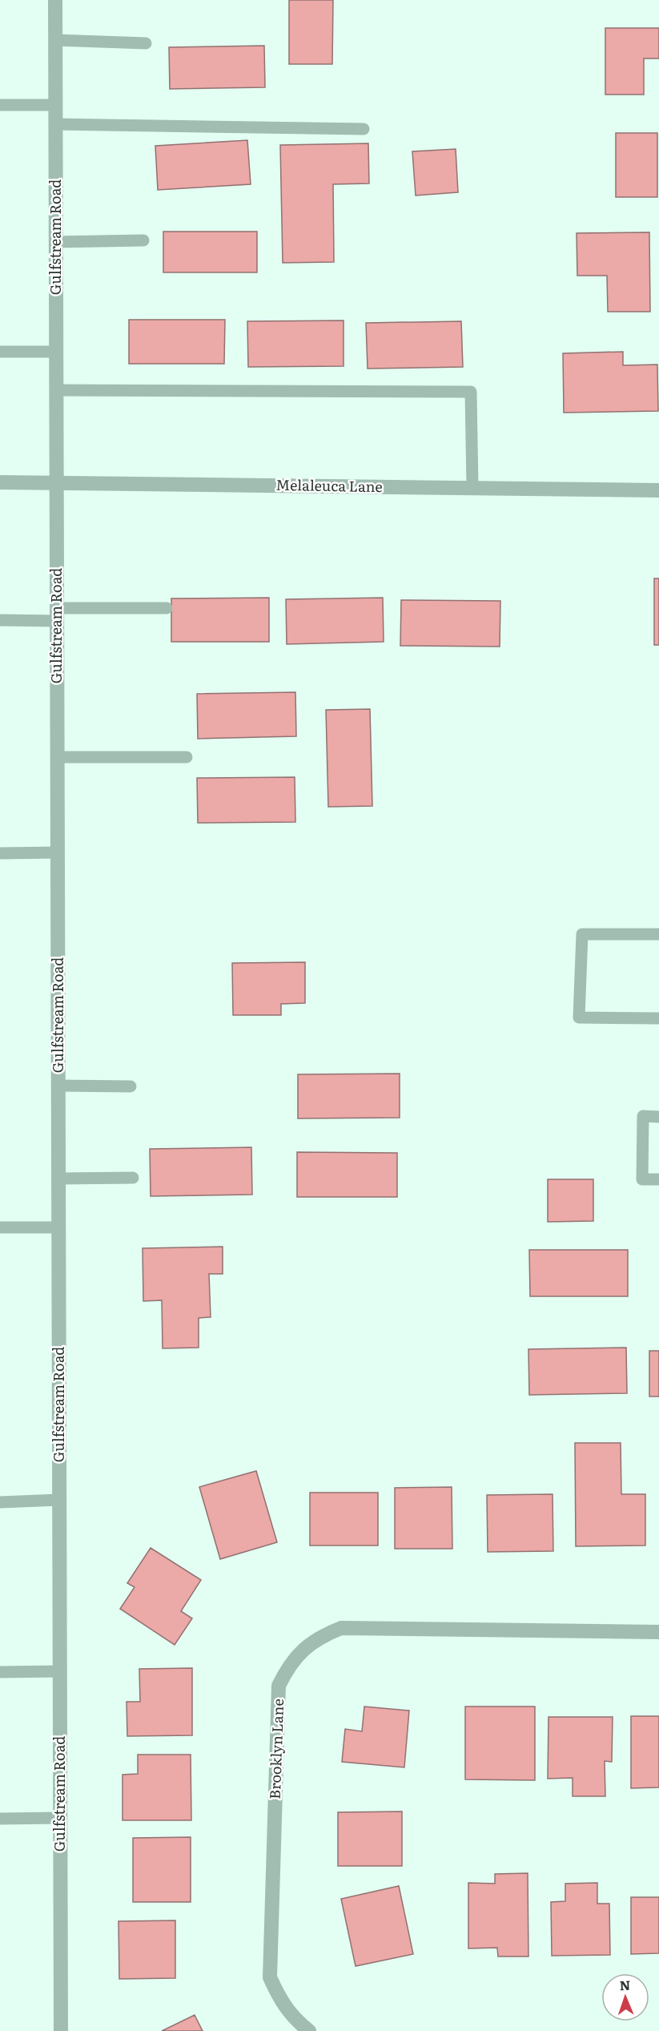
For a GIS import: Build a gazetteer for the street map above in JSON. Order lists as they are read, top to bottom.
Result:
{
  "streets": {
    "street": ["Gulfstream Road", "Melaleuca Lane", "Brooklyn Lane"]
  },
  "crossings": [
    ["Gulfstream Road", "Melaleuca Lane"]
  ],
  "north": "top"
}
